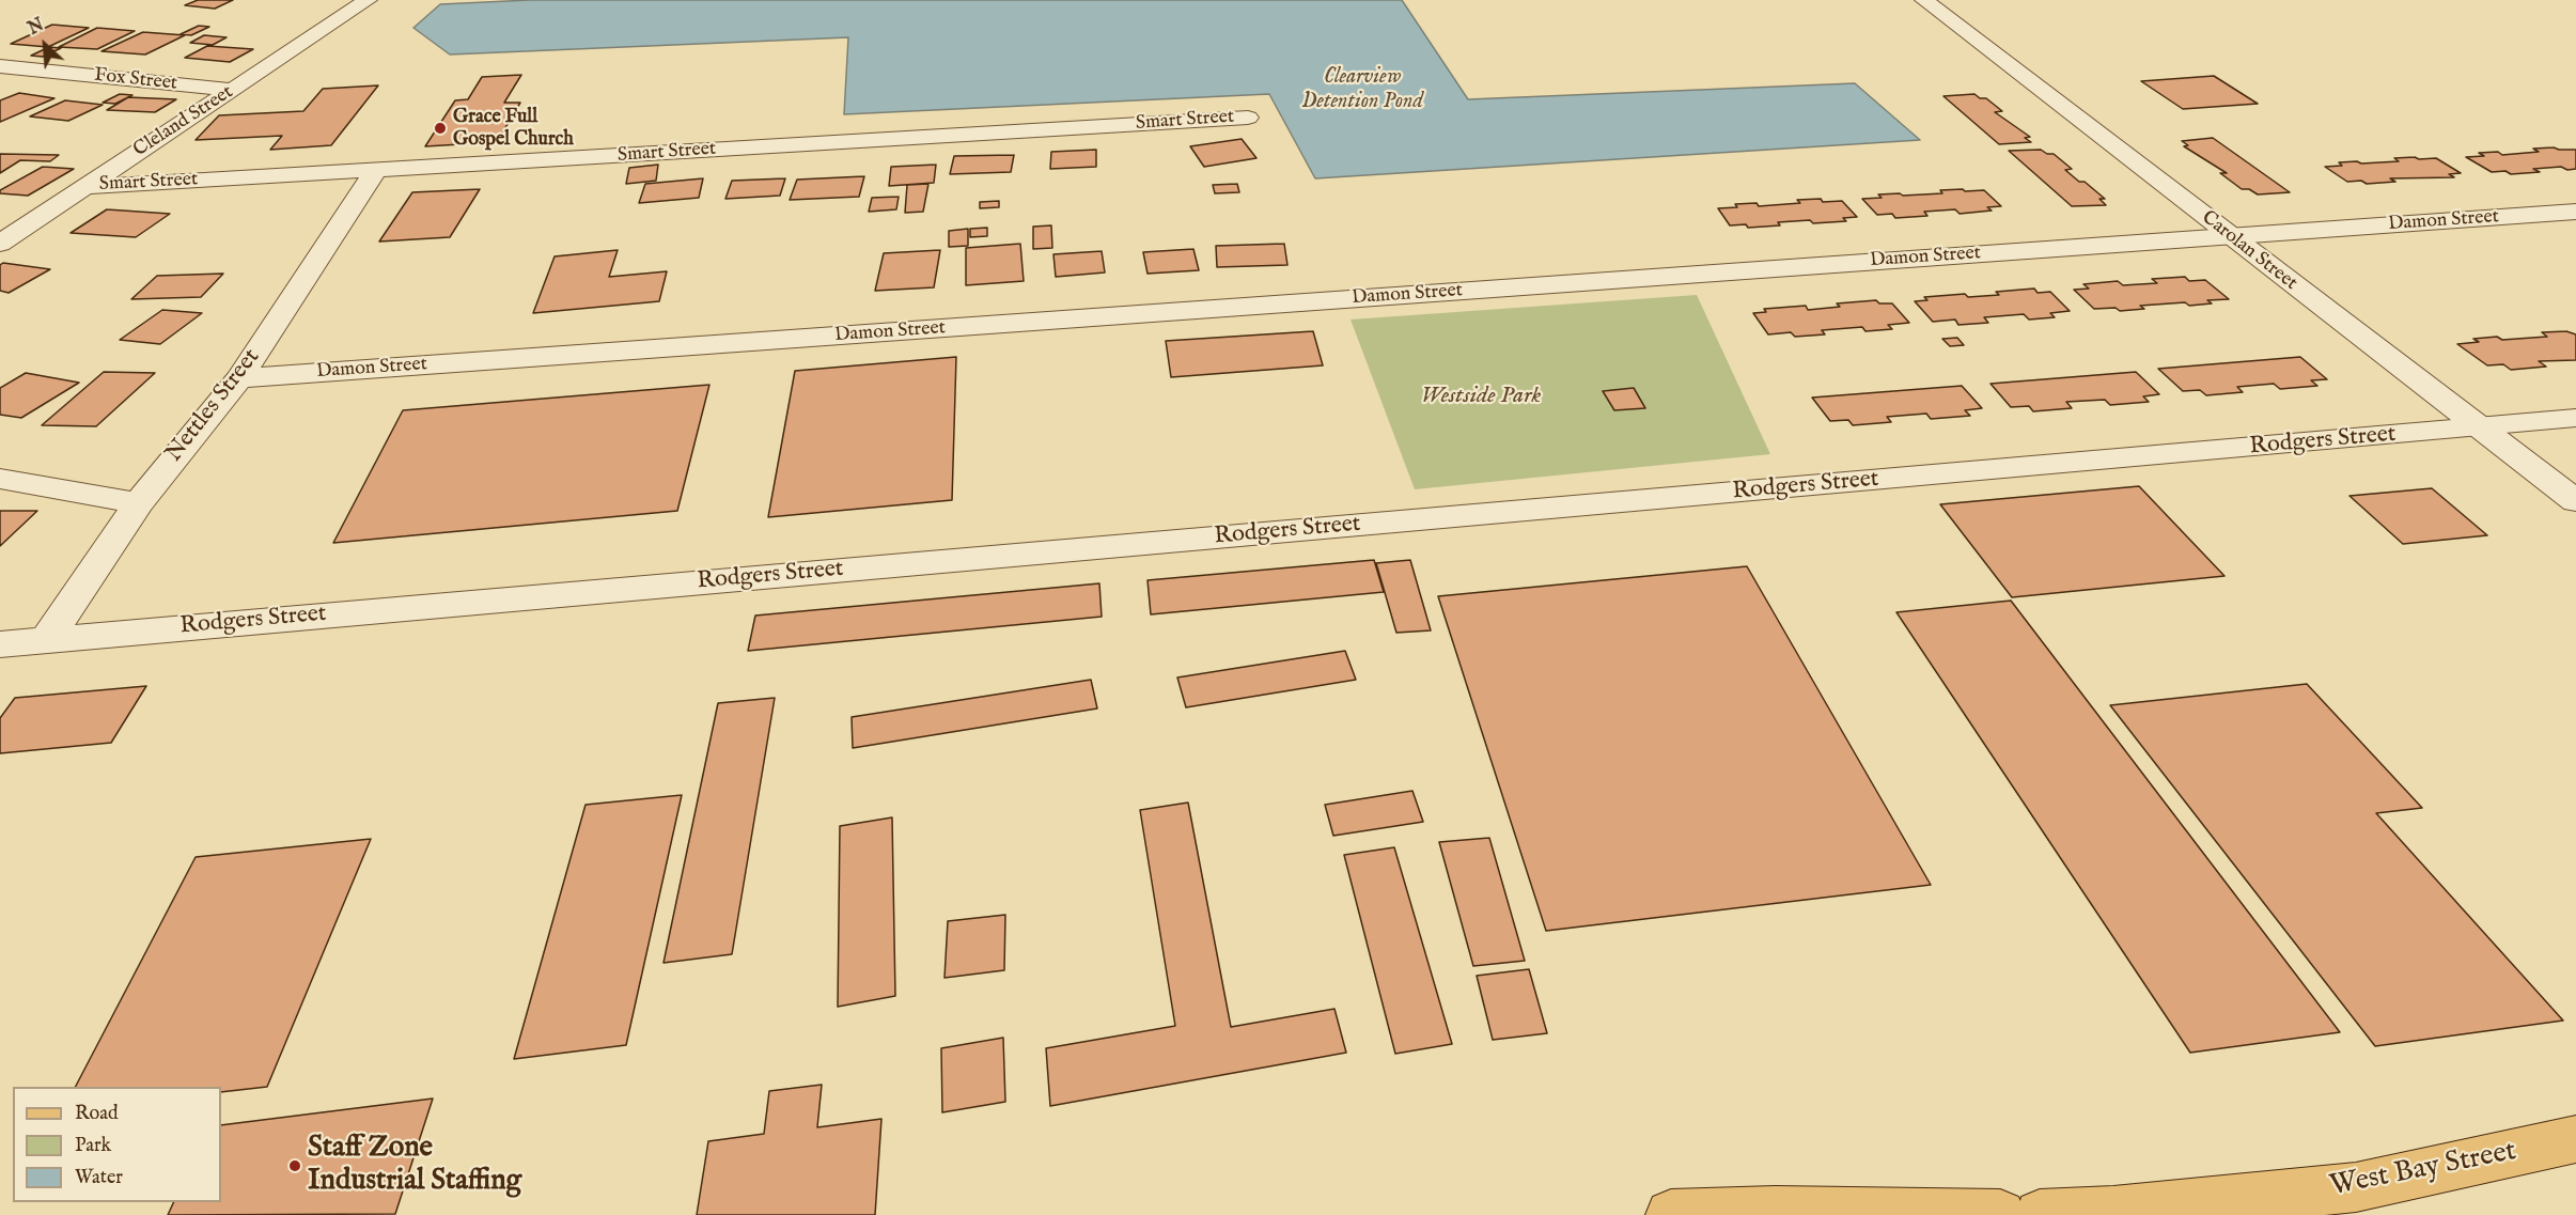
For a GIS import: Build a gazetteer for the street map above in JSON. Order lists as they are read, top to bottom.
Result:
{
  "streets": {
    "main road": ["West Bay Street"],
    "street": [
      "Fox Street",
      "Smart Street",
      "Cleland Street",
      "Damon Street",
      "Carolan Street",
      "Nettles Street",
      "Rodgers Street"
    ]
  },
  "crossings": [
    ["Fox Street", "Cleland Street"],
    ["Smart Street", "Cleland Street"],
    ["Smart Street", "Nettles Street"],
    ["Damon Street", "Carolan Street"],
    ["Damon Street", "Nettles Street"],
    ["Carolan Street", "Rodgers Street"],
    ["Nettles Street", "Rodgers Street"]
  ],
  "water": ["Clearview Detention Pond"],
  "parks": ["Westside Park"],
  "places": ["Grace Full Gospel Church", "Staff Zone Industrial Staffing"],
  "legend": ["Road", "Park", "Water"],
  "north": "top left"
}
